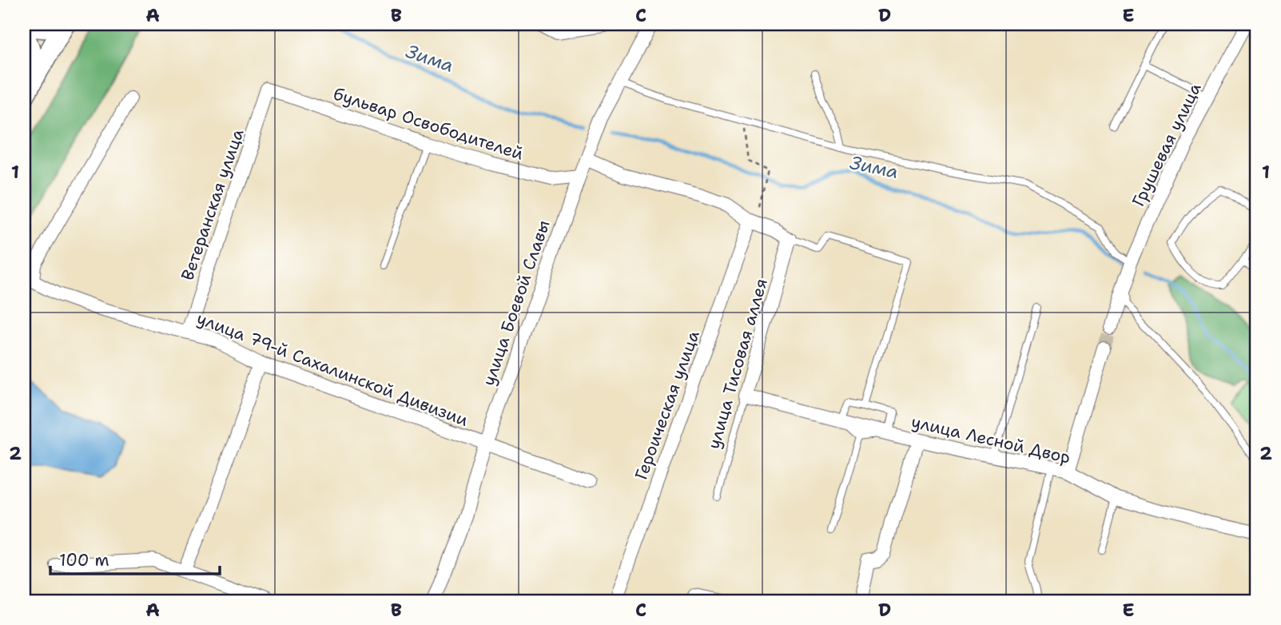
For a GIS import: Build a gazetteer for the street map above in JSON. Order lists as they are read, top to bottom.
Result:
{
  "streets": {
    "street": [
      "бульвар Освободителей",
      "Грушевая улица",
      "Ветеранская улица",
      "улица Боевой Славы",
      "улица Тисовая аллея",
      "улица 79-й Сахалинской Дивизии",
      "Героическая улица",
      "улица Лесной Двор"
    ]
  },
  "crossings": [
    ["бульвар Освободителей", "Ветеранская улица"],
    ["бульвар Освободителей", "улица Боевой Славы"],
    ["Ветеранская улица", "улица 79-й Сахалинской Дивизии"],
    ["улица Боевой Славы", "улица 79-й Сахалинской Дивизии"],
    ["улица Тисовая аллея", "улица Лесной Двор"]
  ],
  "water": ["Зима"],
  "scale_bar": "100 m",
  "grid": {
    "columns": [
      "A",
      "B",
      "C",
      "D",
      "E"
    ],
    "rows": ["1", "2"]
  }
}
